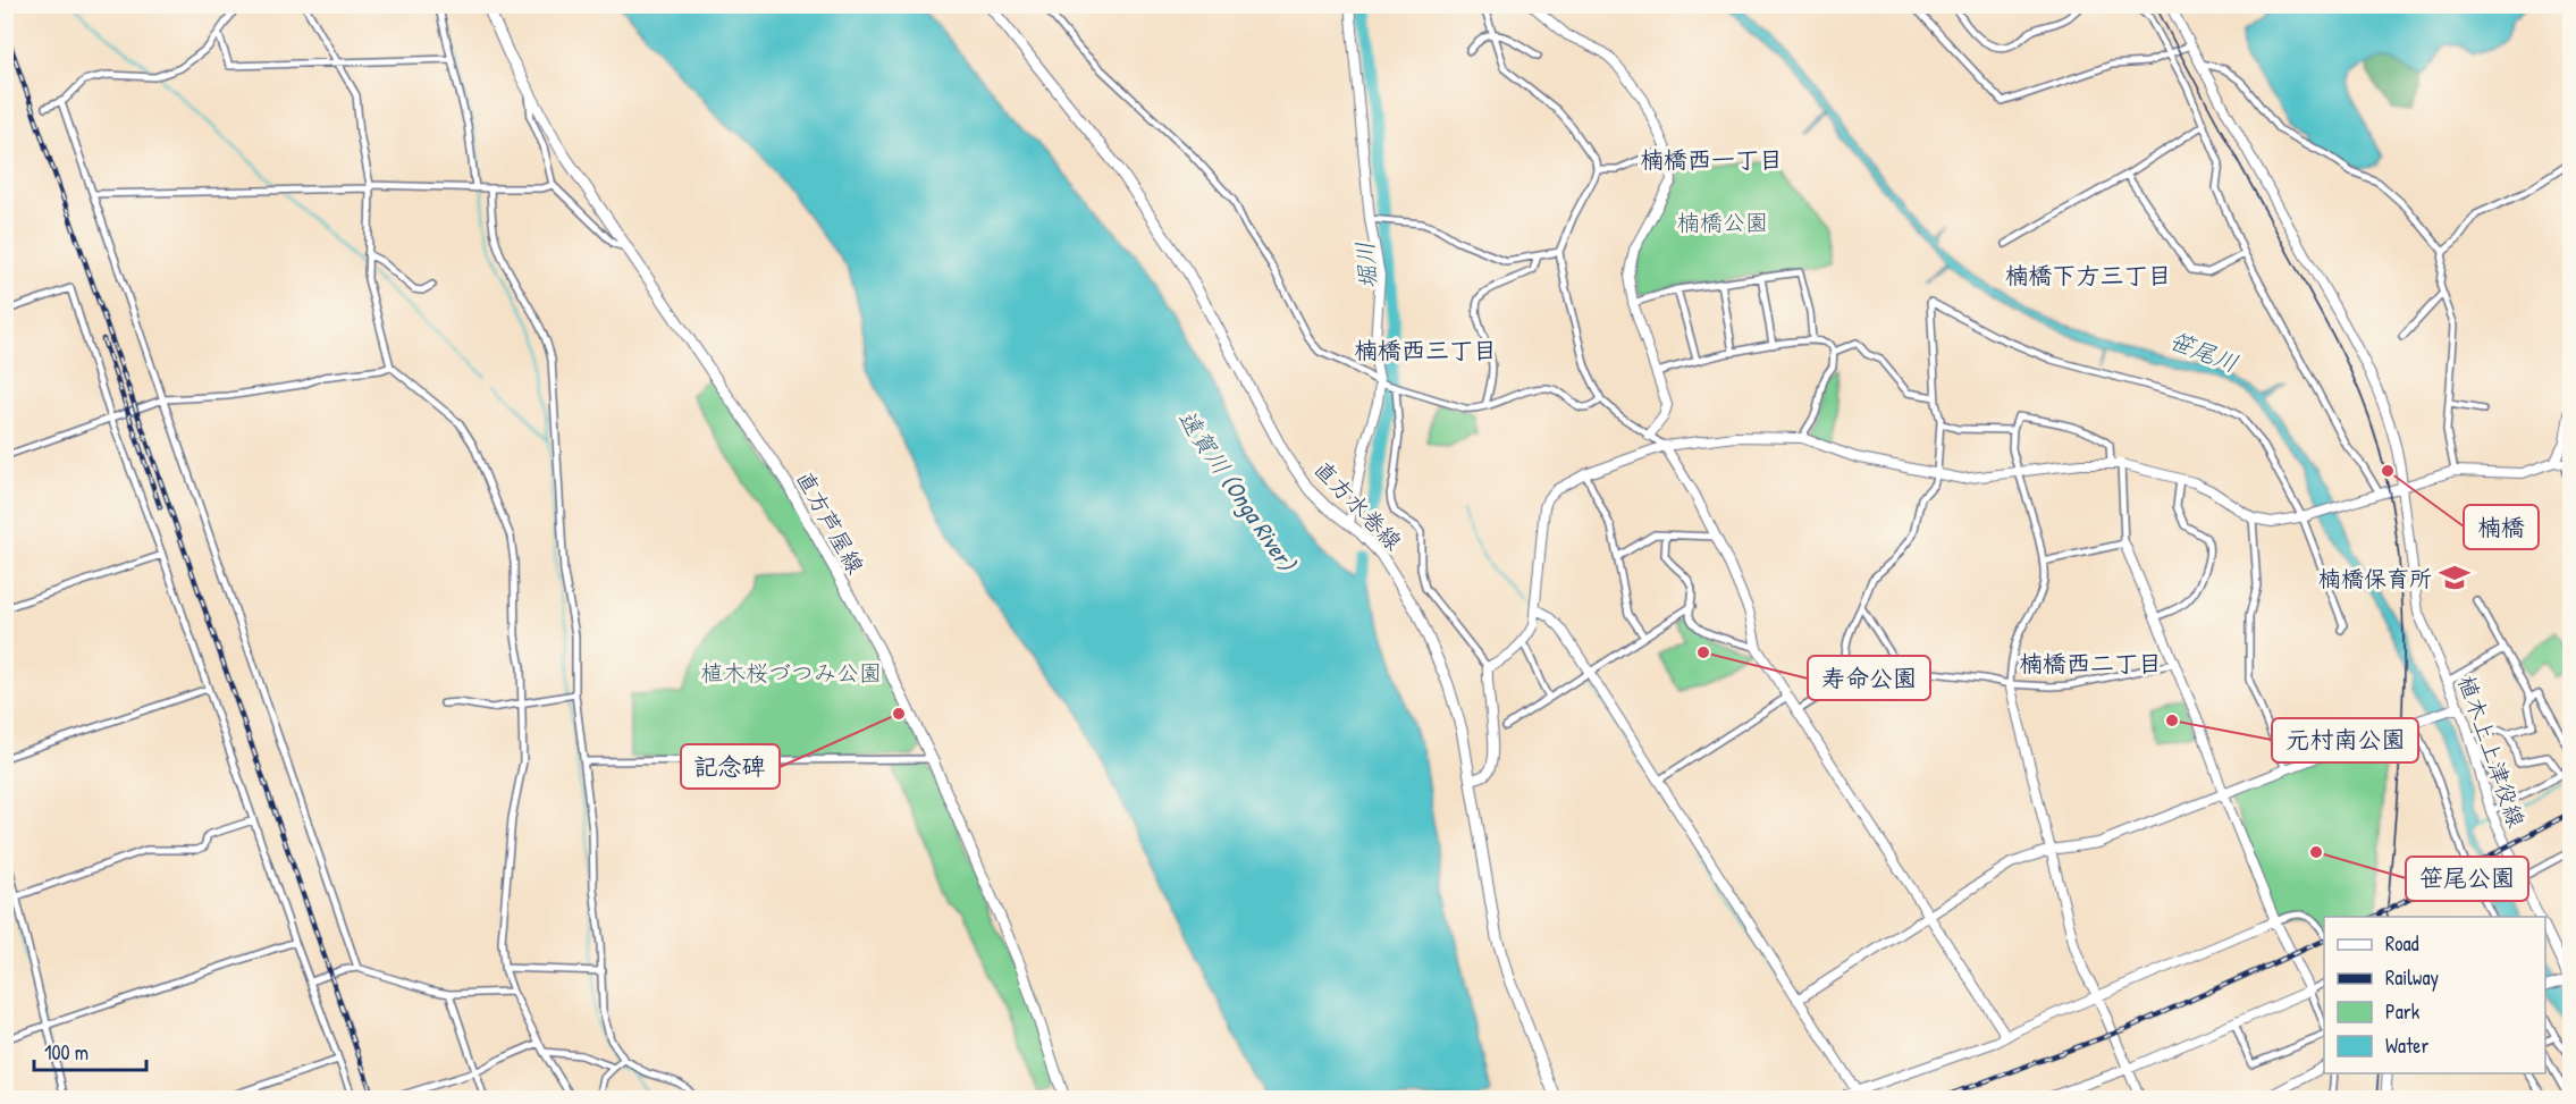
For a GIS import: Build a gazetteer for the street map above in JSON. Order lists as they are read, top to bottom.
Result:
{
  "streets": {
    "main road": ["直方水巻線", "直方芦屋線"],
    "street": ["植木上上津役線"]
  },
  "districts": [
    "楠橋西一丁目",
    "楠橋下方三丁目",
    "楠橋西三丁目",
    "楠橋西二丁目"
  ],
  "water": ["堀川", "笹尾川", "遠賀川 (Onga River)"],
  "parks": ["楠橋公園", "植木桜づつみ公園"],
  "places": {
    "other": [
      "楠橋",
      "寿命公園",
      "記念碑",
      "元村南公園",
      "笹尾公園"
    ],
    "school or university": ["楠橋保育所"]
  },
  "legend": [
    "Road",
    "Railway",
    "Park",
    "Water"
  ],
  "scale_bar": "100 m"
}
